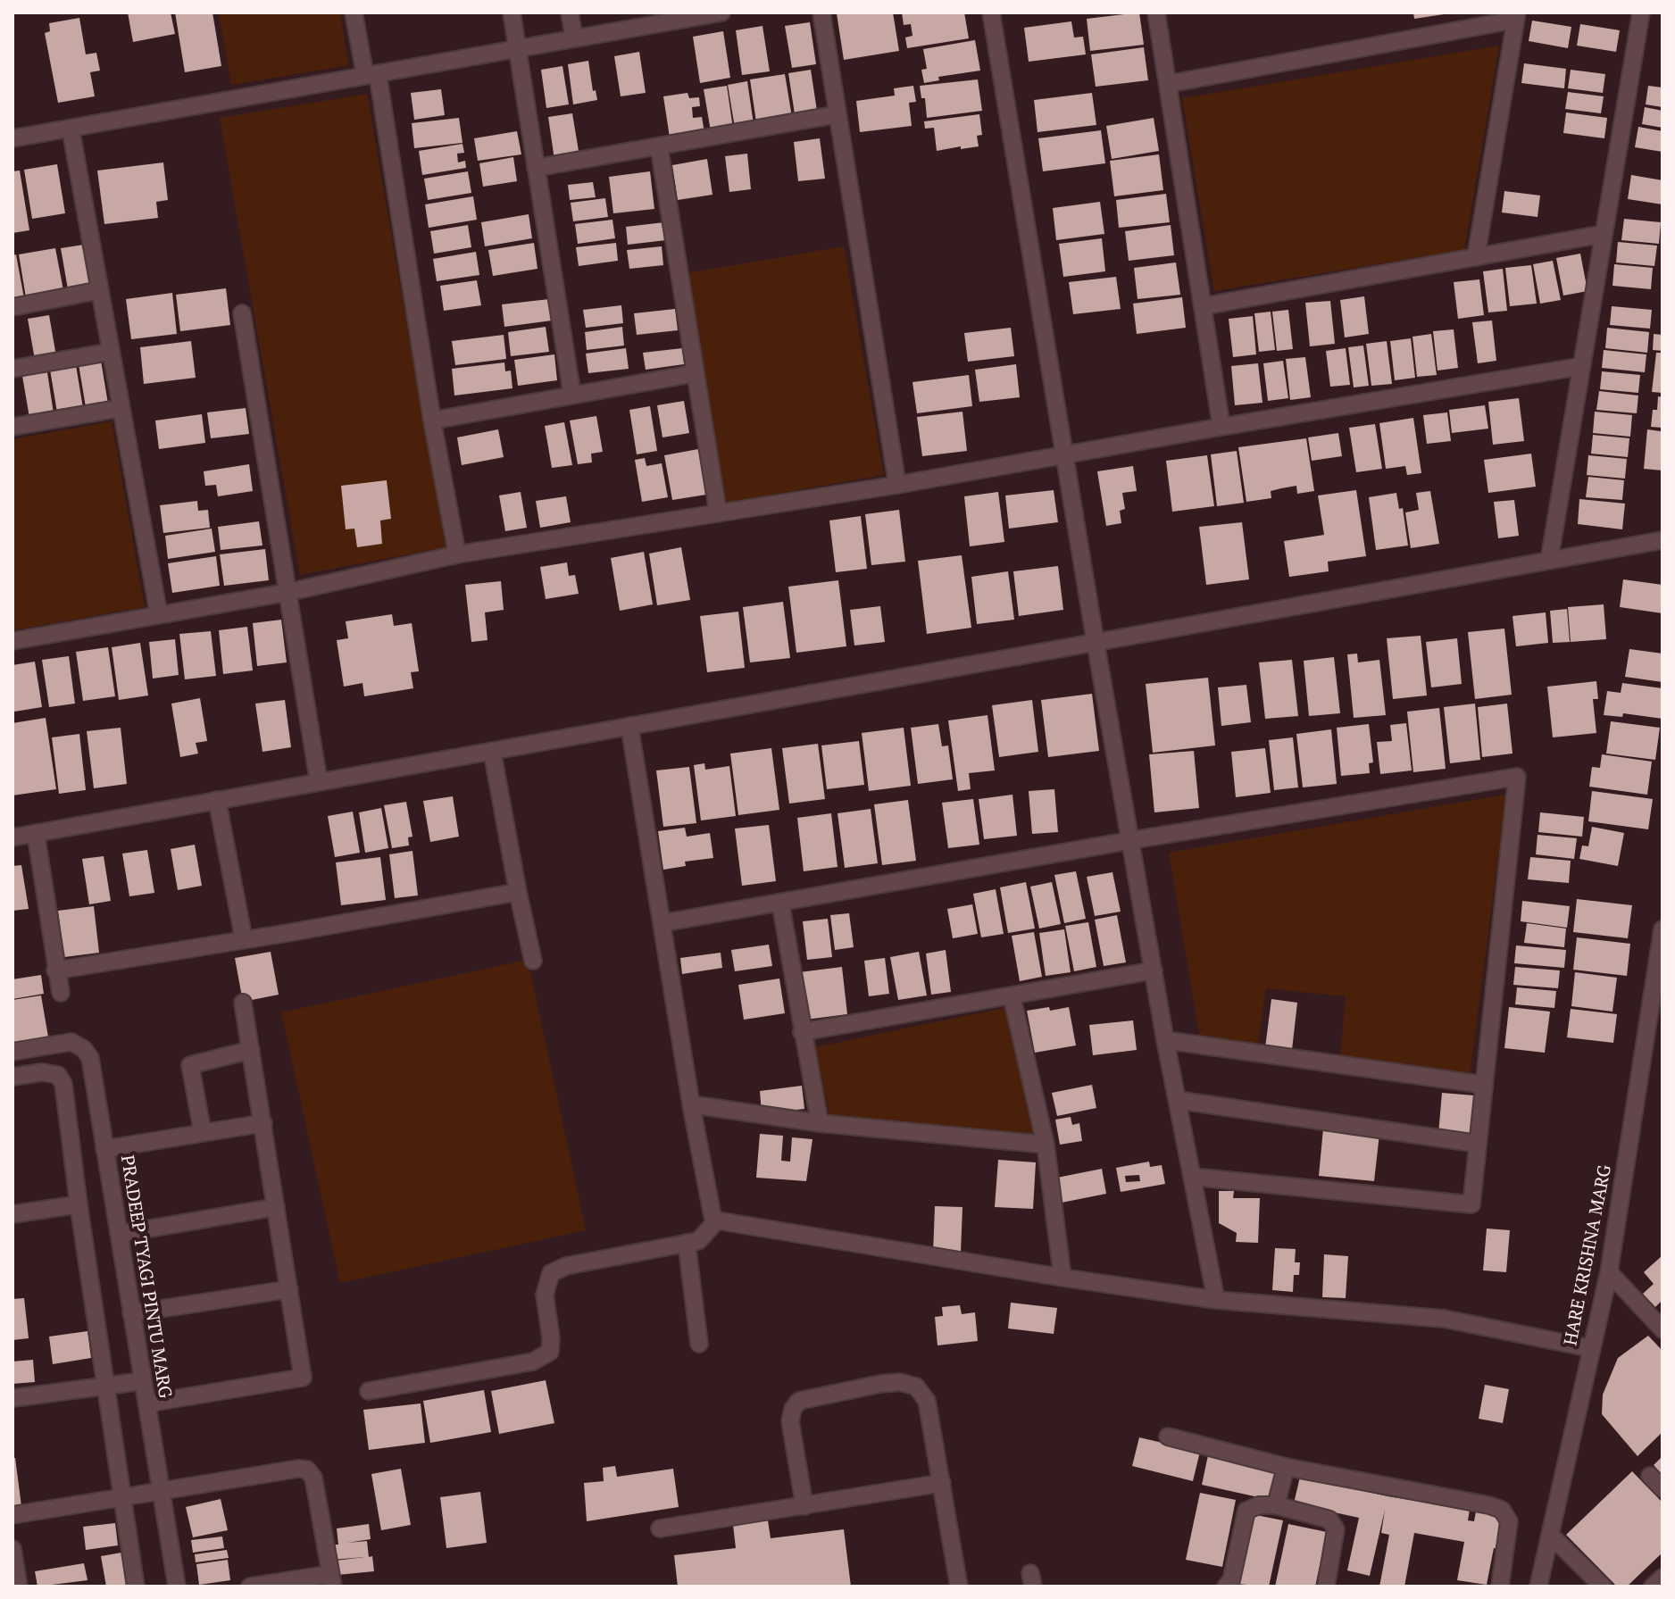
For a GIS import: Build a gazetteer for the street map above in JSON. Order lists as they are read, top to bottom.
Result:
{
  "streets": {
    "street": ["HARE KRISHNA MARG", "PRADEEP TYAGI PINTU MARG"]
  }
}
